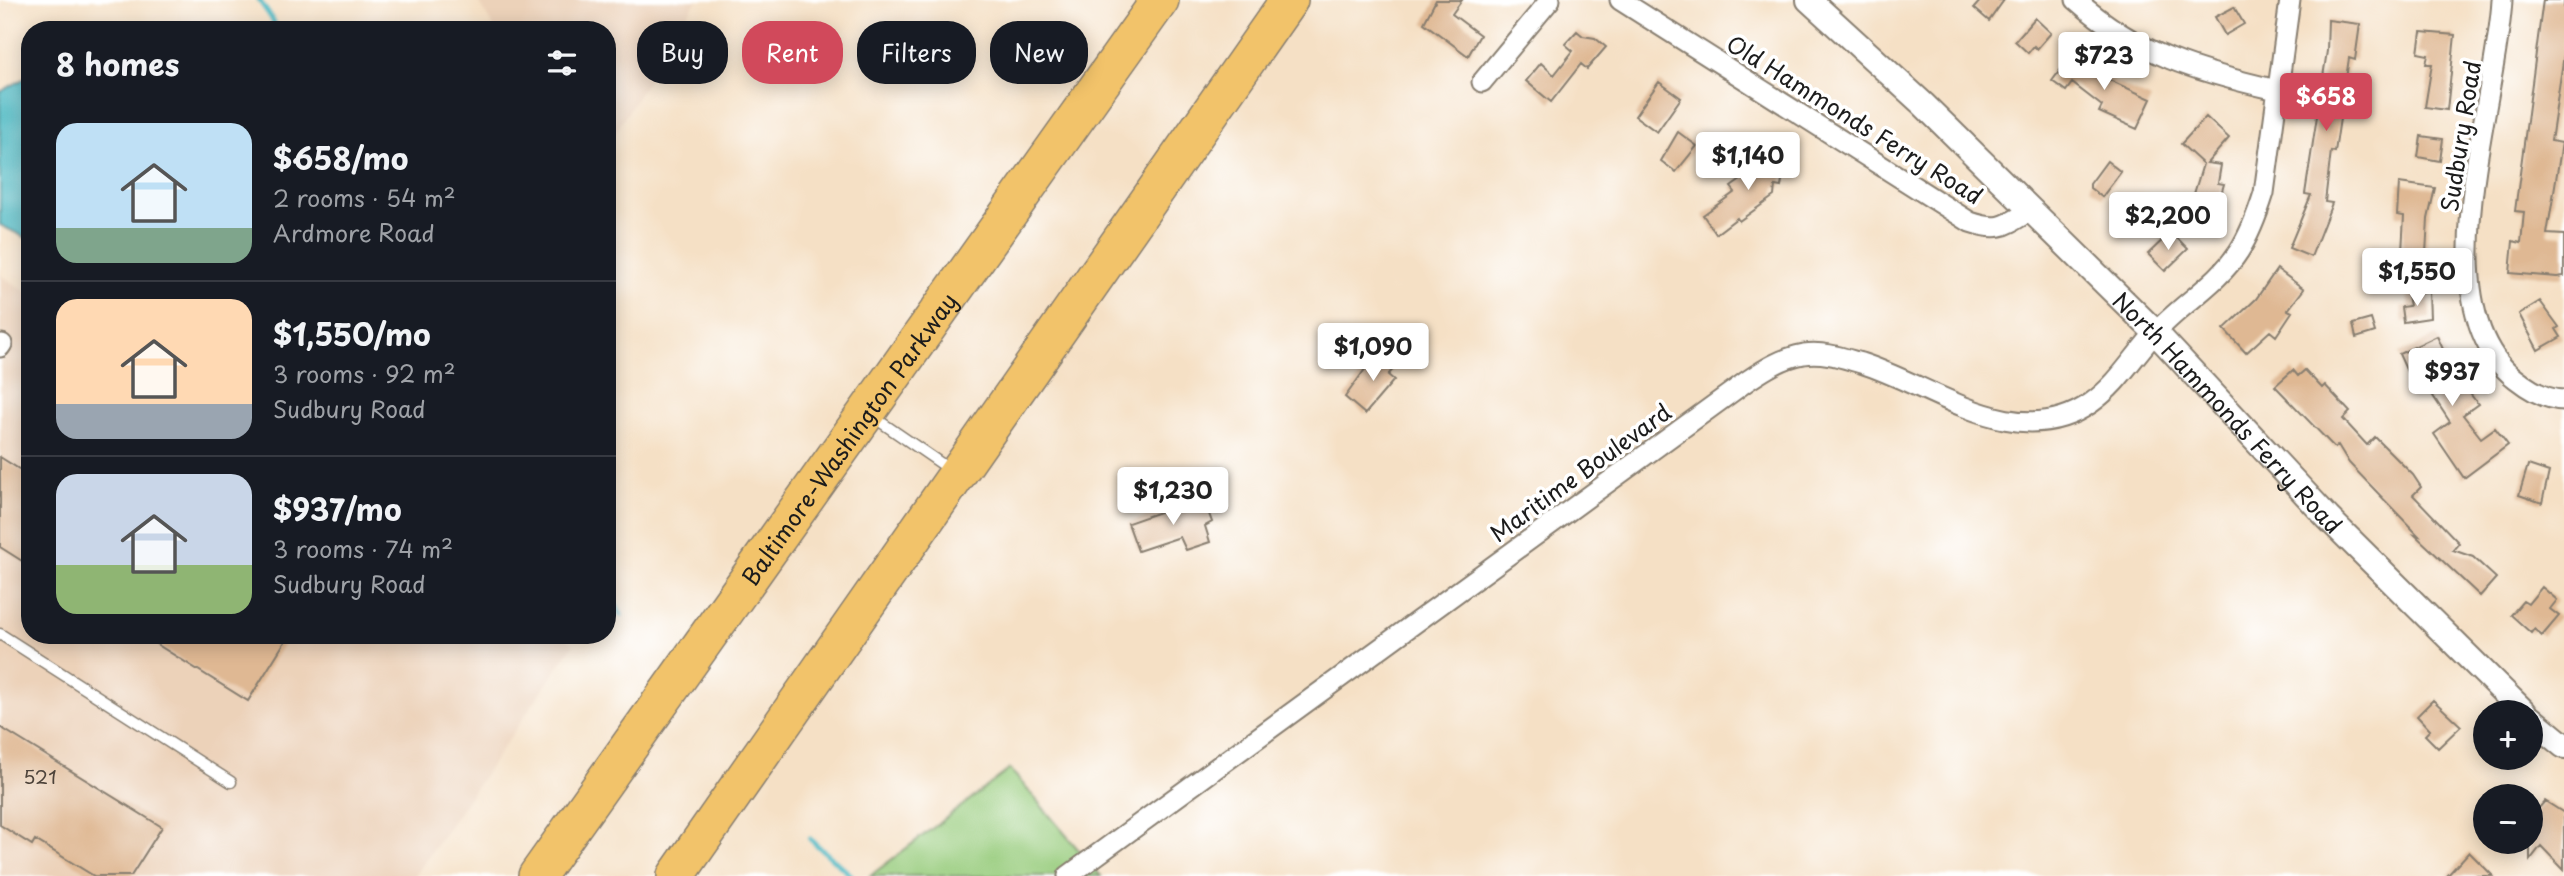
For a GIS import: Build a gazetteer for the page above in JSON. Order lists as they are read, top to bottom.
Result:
{
  "streets": {
    "highway": ["Baltimore-Washington Parkway"],
    "street": [
      "Old Hammonds Ferry Road",
      "Sudbury Road",
      "North Hammonds Ferry Road",
      "Maritime Boulevard"
    ]
  },
  "crossings": [
    ["Old Hammonds Ferry Road", "North Hammonds Ferry Road"],
    ["North Hammonds Ferry Road", "Maritime Boulevard"]
  ],
  "house_numbers": ["521"],
  "page": {
    "chip": [
      "Buy",
      "Rent",
      "Filters",
      "New"
    ],
    "heading": "8 homes",
    "price": [
      "$723",
      "$658",
      "$1,140",
      "$2,200",
      "$1,550",
      "$1,090",
      "$937",
      "$1,230"
    ],
    "list": [
      {
        "name": "$658/mo",
        "note": "2 rooms · 54 m² · Ardmore Road"
      },
      {
        "name": "$1,550/mo",
        "note": "3 rooms · 92 m² · Sudbury Road"
      },
      {
        "name": "$937/mo",
        "note": "3 rooms · 74 m² · Sudbury Road"
      }
    ],
    "map_buttons": ["+", "−"]
  }
}
